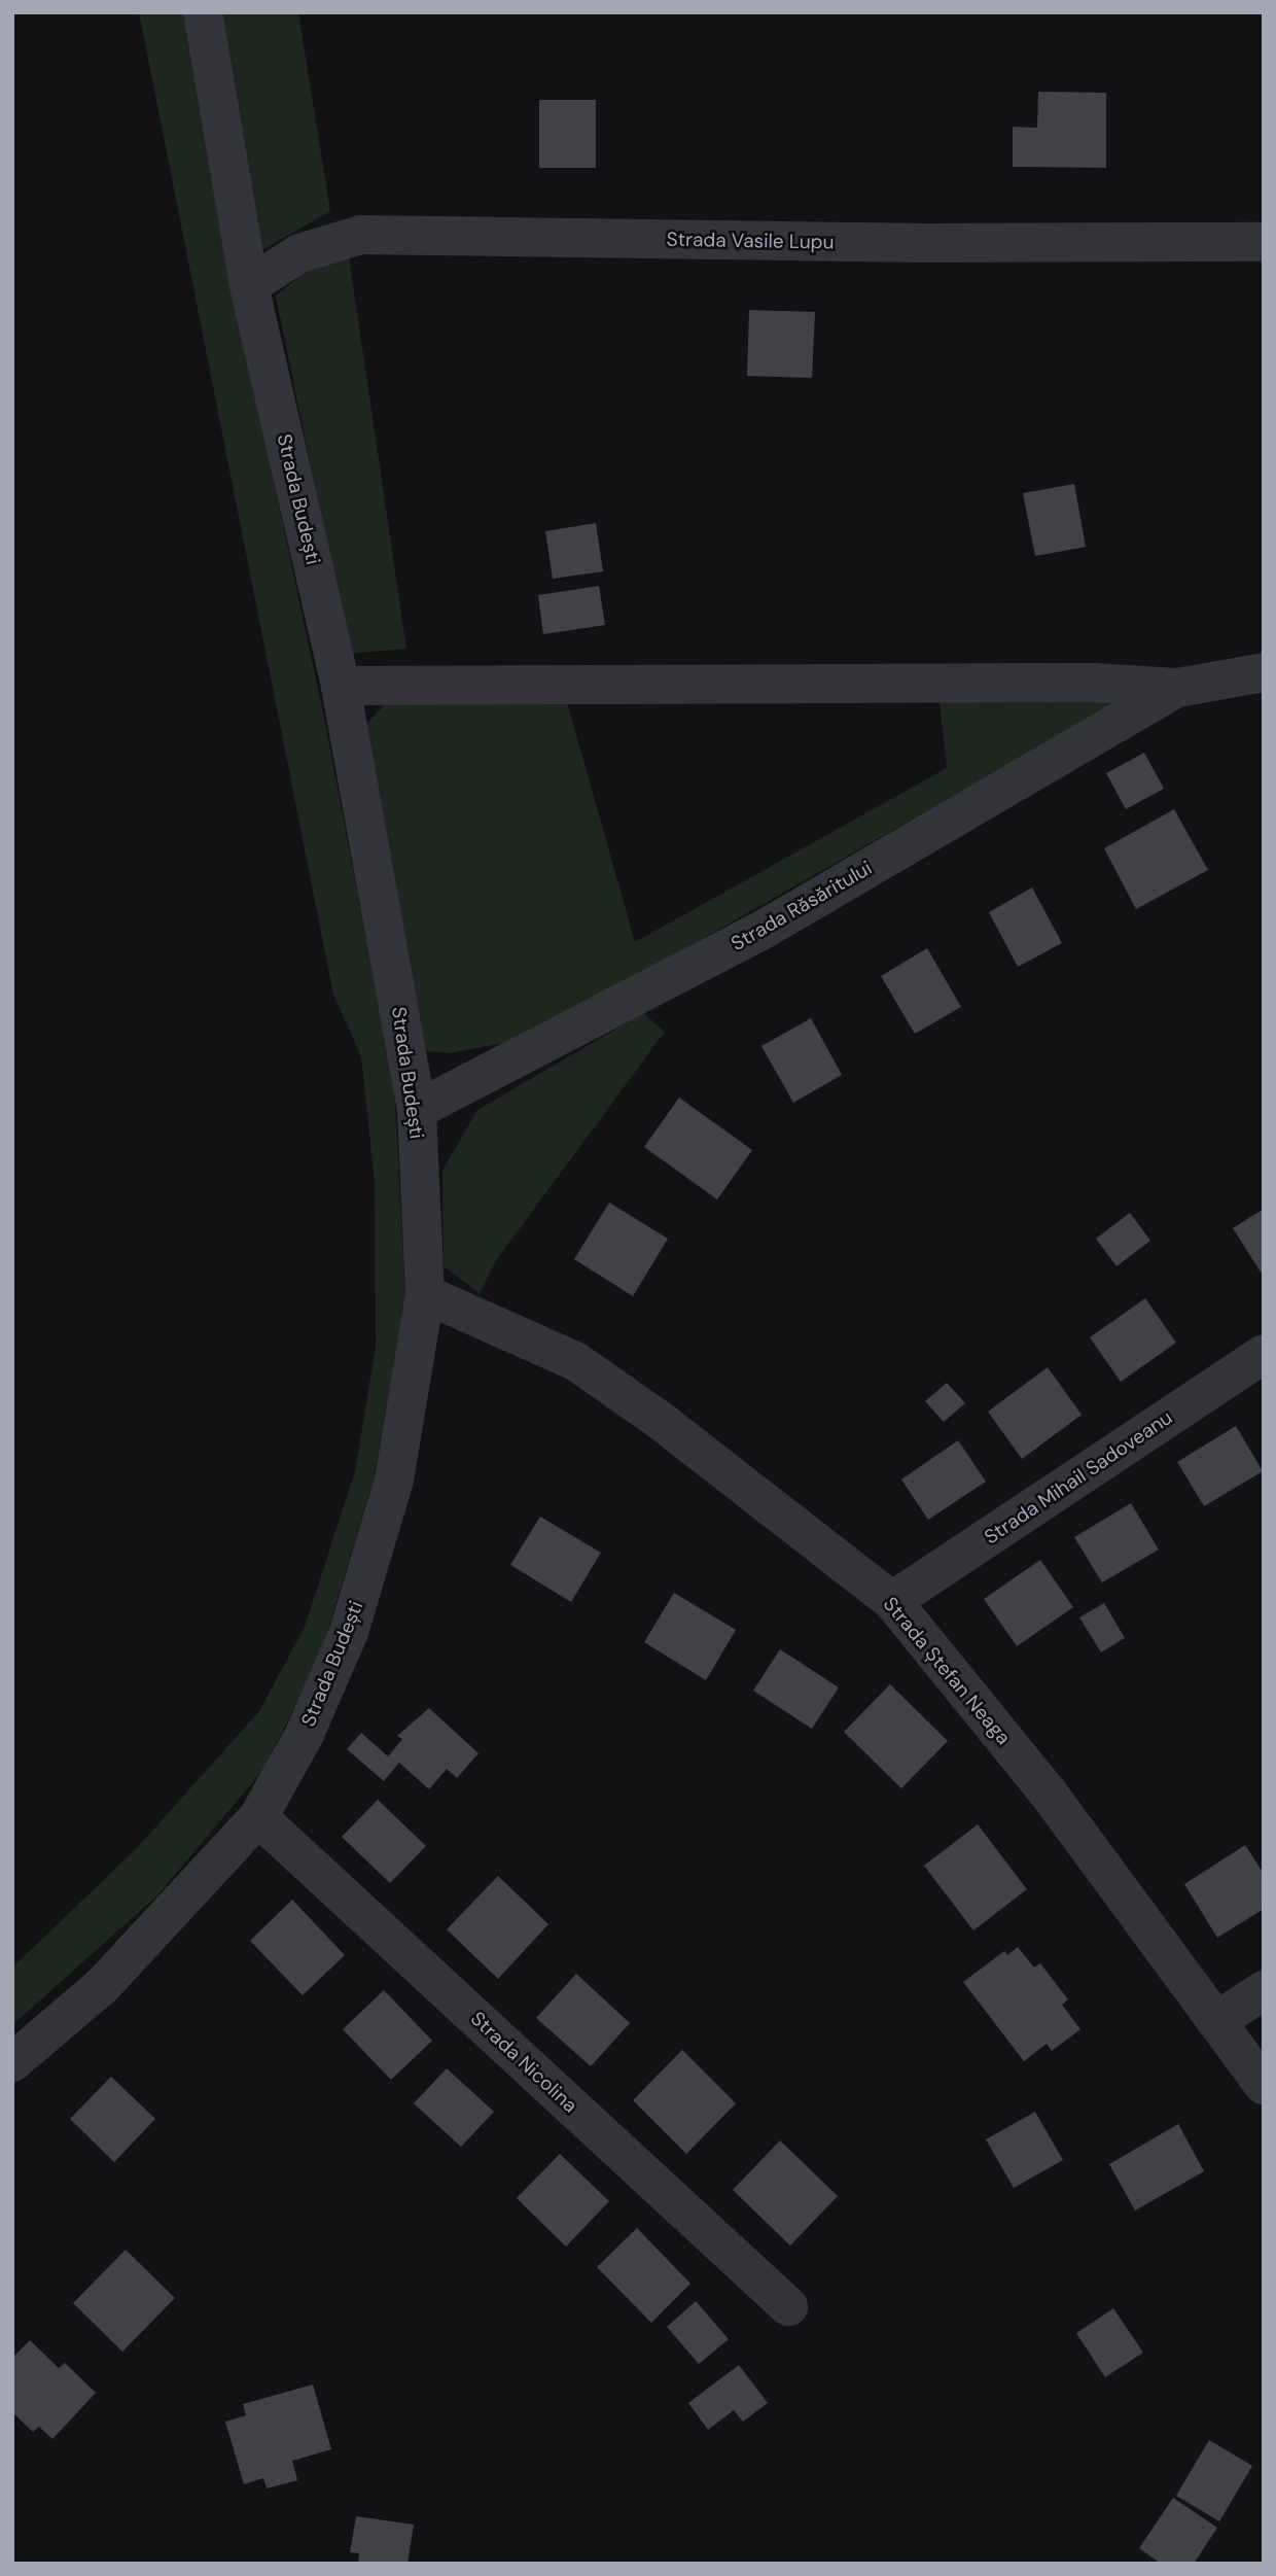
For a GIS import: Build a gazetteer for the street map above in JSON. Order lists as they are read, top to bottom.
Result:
{
  "streets": {
    "street": [
      "Strada Vasile Lupu",
      "Strada Budești",
      "Strada Răsăritului",
      "Strada Mihail Sadoveanu",
      "Strada Ștefan Neaga",
      "Strada Nicolina"
    ]
  },
  "crossings": [
    ["Strada Vasile Lupu", "Strada Budești"],
    ["Strada Budești", "Strada Răsăritului"],
    ["Strada Budești", "Strada Ștefan Neaga"],
    ["Strada Budești", "Strada Nicolina"],
    ["Strada Mihail Sadoveanu", "Strada Ștefan Neaga"]
  ]
}
